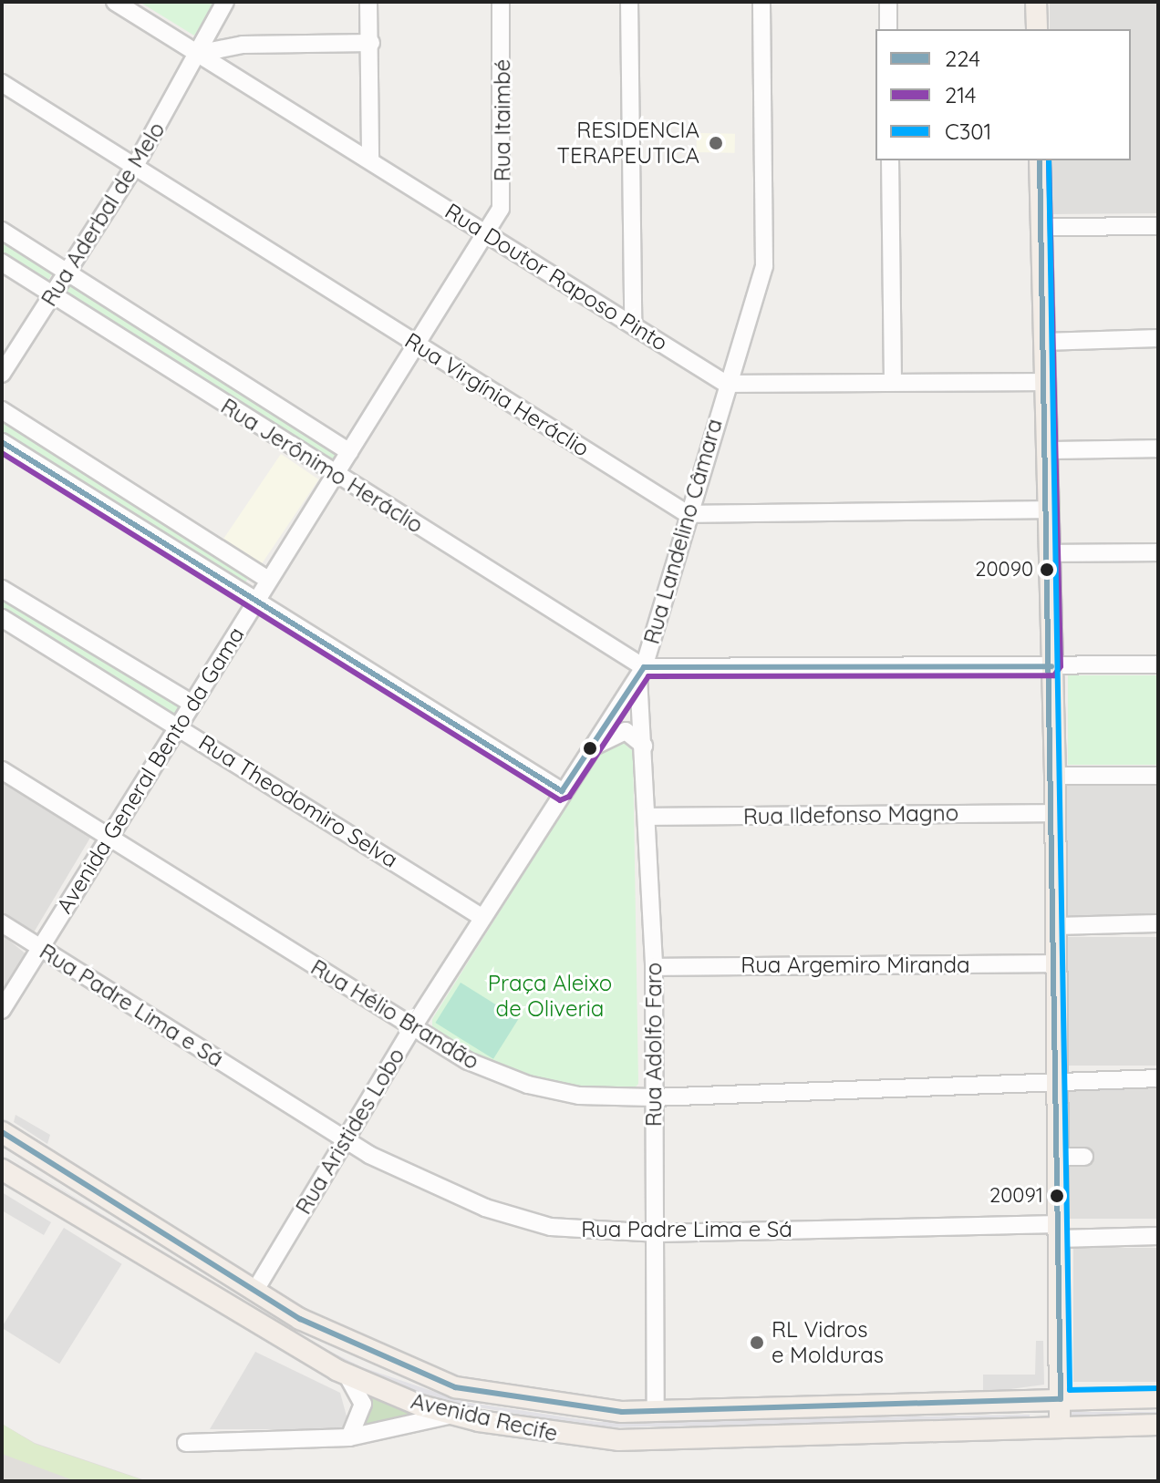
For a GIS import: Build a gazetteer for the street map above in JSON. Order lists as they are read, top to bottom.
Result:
{
  "streets": {
    "main road": ["Avenida Recife"],
    "street": [
      "Rua Itaimbé",
      "Rua Aderbal de Melo",
      "Rua Doutor Raposo Pinto",
      "Rua Virgínia Heráclio",
      "Rua Jerônimo Heráclio",
      "Rua Landelino Câmara",
      "Avenida General Bento da Gama",
      "Rua Theodomiro Selva",
      "Rua Ildefonso Magno",
      "Rua Argemiro Miranda",
      "Rua Padre Lima e Sá",
      "Rua Hélio Brandão",
      "Rua Adolfo Faro",
      "Rua Aristides Lobo"
    ]
  },
  "crossings": [
    ["Rua Itaimbé", "Rua Doutor Raposo Pinto"],
    ["Rua Itaimbé", "Avenida General Bento da Gama"],
    ["Rua Aderbal de Melo", "Rua Doutor Raposo Pinto"],
    ["Rua Aderbal de Melo", "Rua Virgínia Heráclio"],
    ["Rua Aderbal de Melo", "Rua Jerônimo Heráclio"],
    ["Rua Doutor Raposo Pinto", "Rua Landelino Câmara"],
    ["Rua Doutor Raposo Pinto", "Avenida General Bento da Gama"],
    ["Rua Virgínia Heráclio", "Rua Landelino Câmara"],
    ["Rua Virgínia Heráclio", "Avenida General Bento da Gama"],
    ["Rua Jerônimo Heráclio", "Rua Landelino Câmara"],
    ["Rua Jerônimo Heráclio", "Avenida General Bento da Gama"],
    ["Rua Jerônimo Heráclio", "Rua Adolfo Faro"],
    ["Rua Jerônimo Heráclio", "Rua Aristides Lobo"],
    ["Rua Landelino Câmara", "Rua Adolfo Faro"],
    ["Rua Landelino Câmara", "Rua Aristides Lobo"],
    ["Avenida General Bento da Gama", "Rua Theodomiro Selva"],
    ["Avenida General Bento da Gama", "Rua Padre Lima e Sá"],
    ["Avenida General Bento da Gama", "Rua Hélio Brandão"],
    ["Rua Theodomiro Selva", "Rua Aristides Lobo"],
    ["Rua Ildefonso Magno", "Rua Adolfo Faro"],
    ["Rua Argemiro Miranda", "Rua Adolfo Faro"],
    ["Rua Padre Lima e Sá", "Rua Adolfo Faro"],
    ["Rua Padre Lima e Sá", "Rua Aristides Lobo"],
    ["Rua Hélio Brandão", "Rua Adolfo Faro"],
    ["Rua Hélio Brandão", "Rua Aristides Lobo"],
    ["Rua Adolfo Faro", "Rua Aristides Lobo"],
    ["Rua Adolfo Faro", "Avenida Recife"],
    ["Rua Aristides Lobo", "Avenida Recife"]
  ],
  "parks": ["Praça Aleixo de Oliveria"],
  "places": [
    "RESIDENCIA TERAPEUTICA",
    "20090",
    "20091",
    "RL Vidros e Molduras"
  ],
  "lines": ["transit line 224", "transit line 214", "transit line C301"],
  "legend": ["224", "214", "C301"]
}
